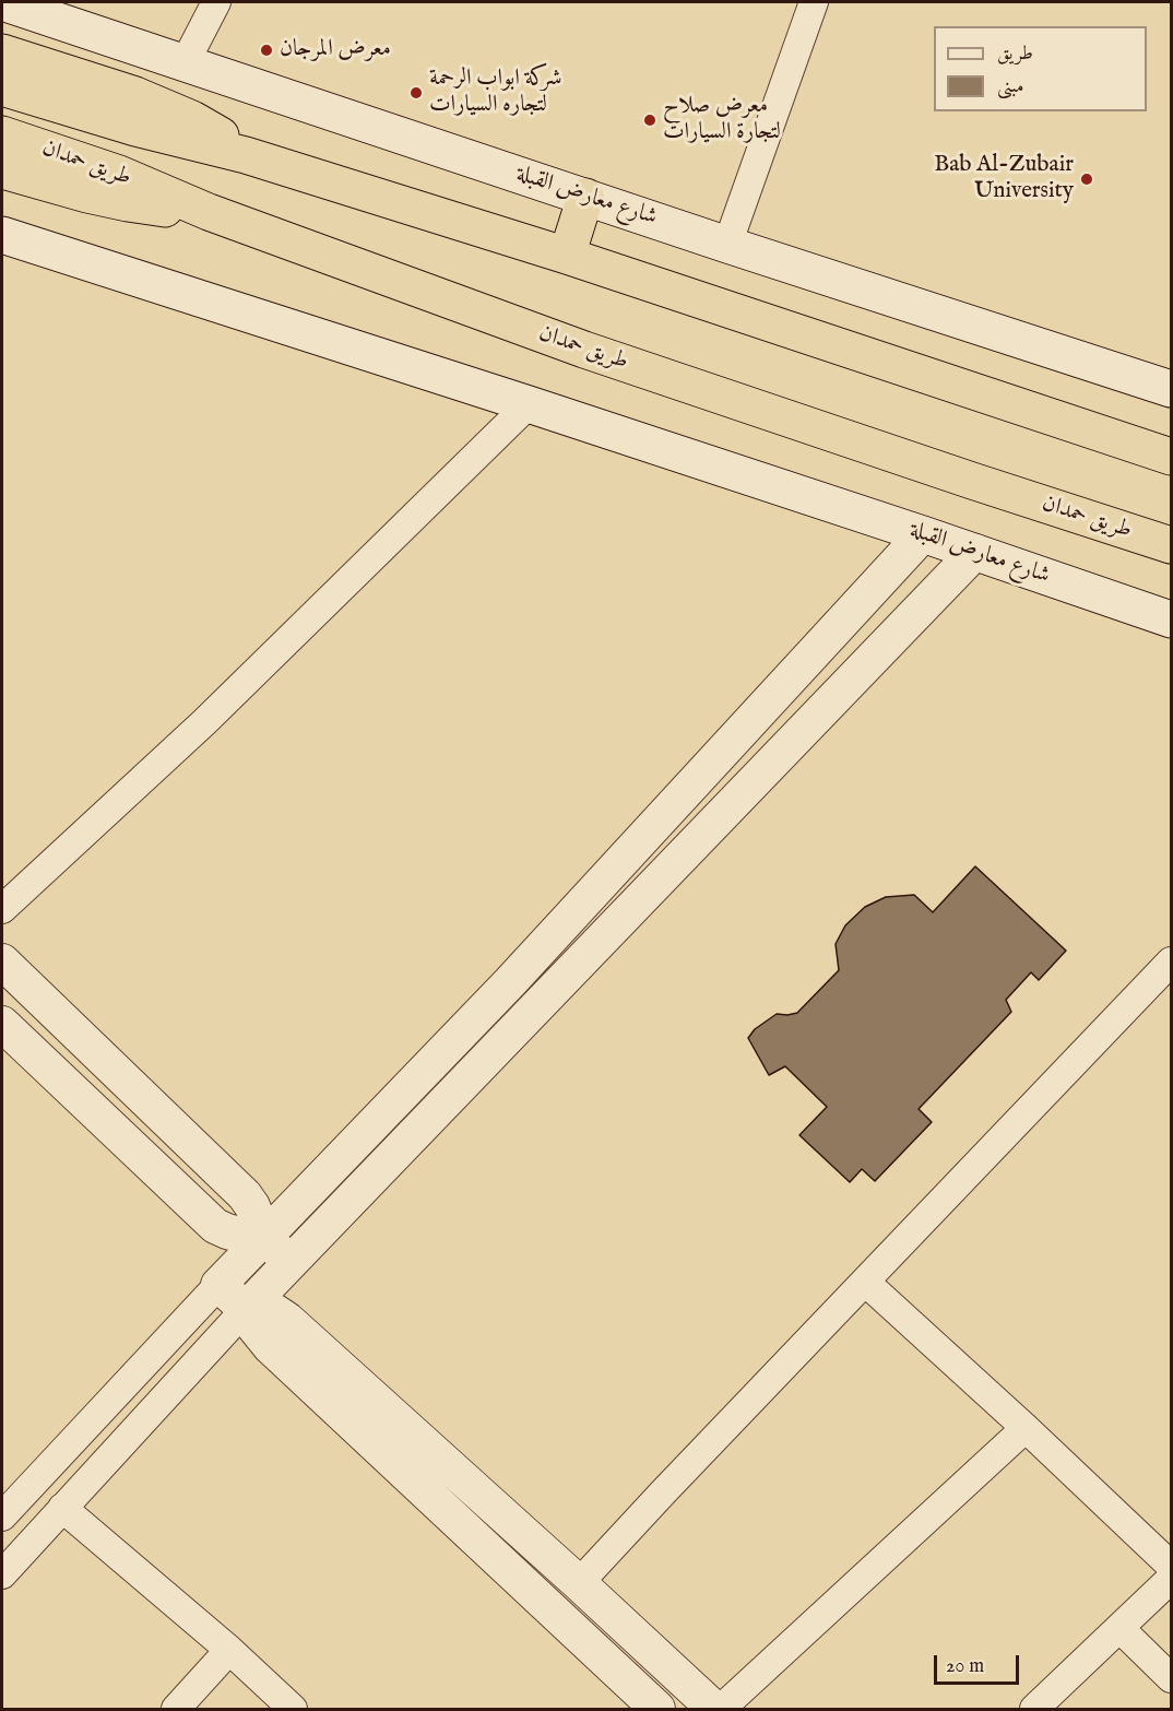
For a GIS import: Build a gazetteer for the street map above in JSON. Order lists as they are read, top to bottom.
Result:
{
  "streets": {
    "highway": ["طريق حمدان"],
    "main road": ["شارع معارض القبلة"]
  },
  "places": [
    "معرض المرجان",
    "شركة ابواب الرحمة لتجاره السيارات",
    "معرض صلاح لتجارة السيارات",
    "Bab Al-Zubair University"
  ],
  "legend": ["طريق", "مبنى"],
  "scale_bar": "20 m"
}
